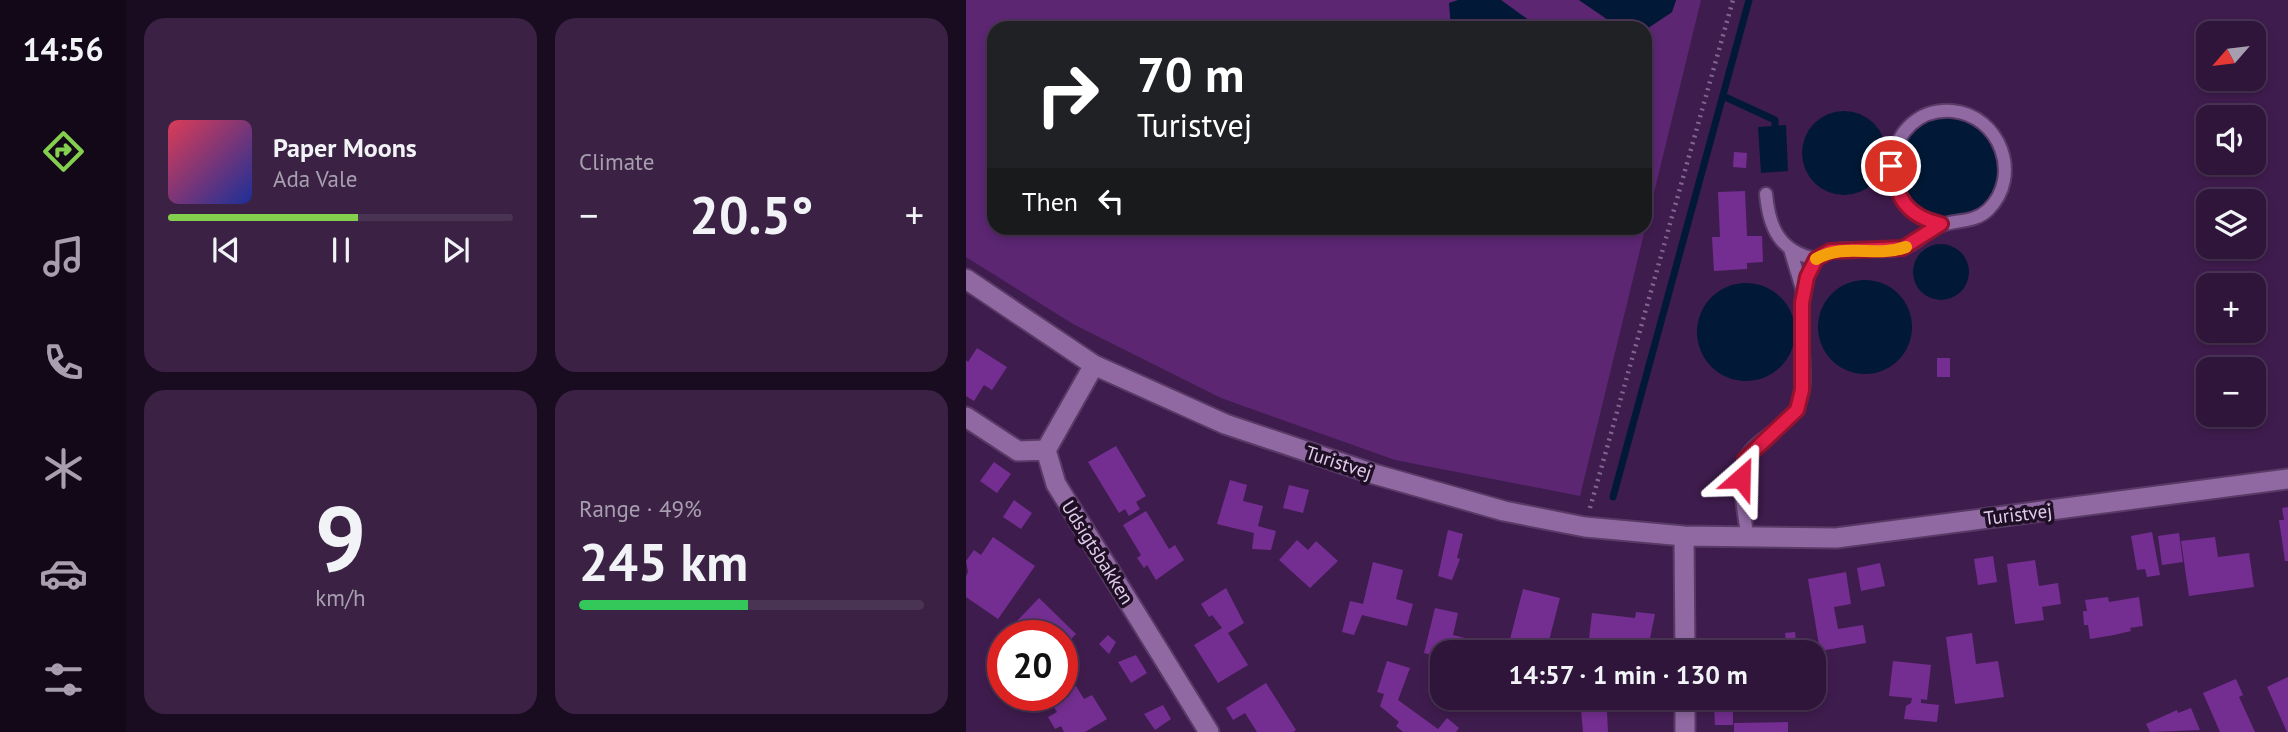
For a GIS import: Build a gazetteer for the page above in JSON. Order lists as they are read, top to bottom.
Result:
{
  "streets": {
    "street": ["Turistvej", "Udsigtsbakken"]
  },
  "north": "bottom left",
  "page": {
    "tabs": "14:56",
    "tile": [
      "Climate",
      ["9", "km/h"],
      ["Range · 49%", "245 km"]
    ],
    "map_buttons": ["+", "−"],
    "turn": ["70 m", "Turistvej"],
    "song": ["Paper Moons", "Ada Vale"],
    "then": "Then",
    "heat": ["−", "20.5°", "+"],
    "limit": "20",
    "trip": "14:57 · 1 min · 130 m"
  }
}
